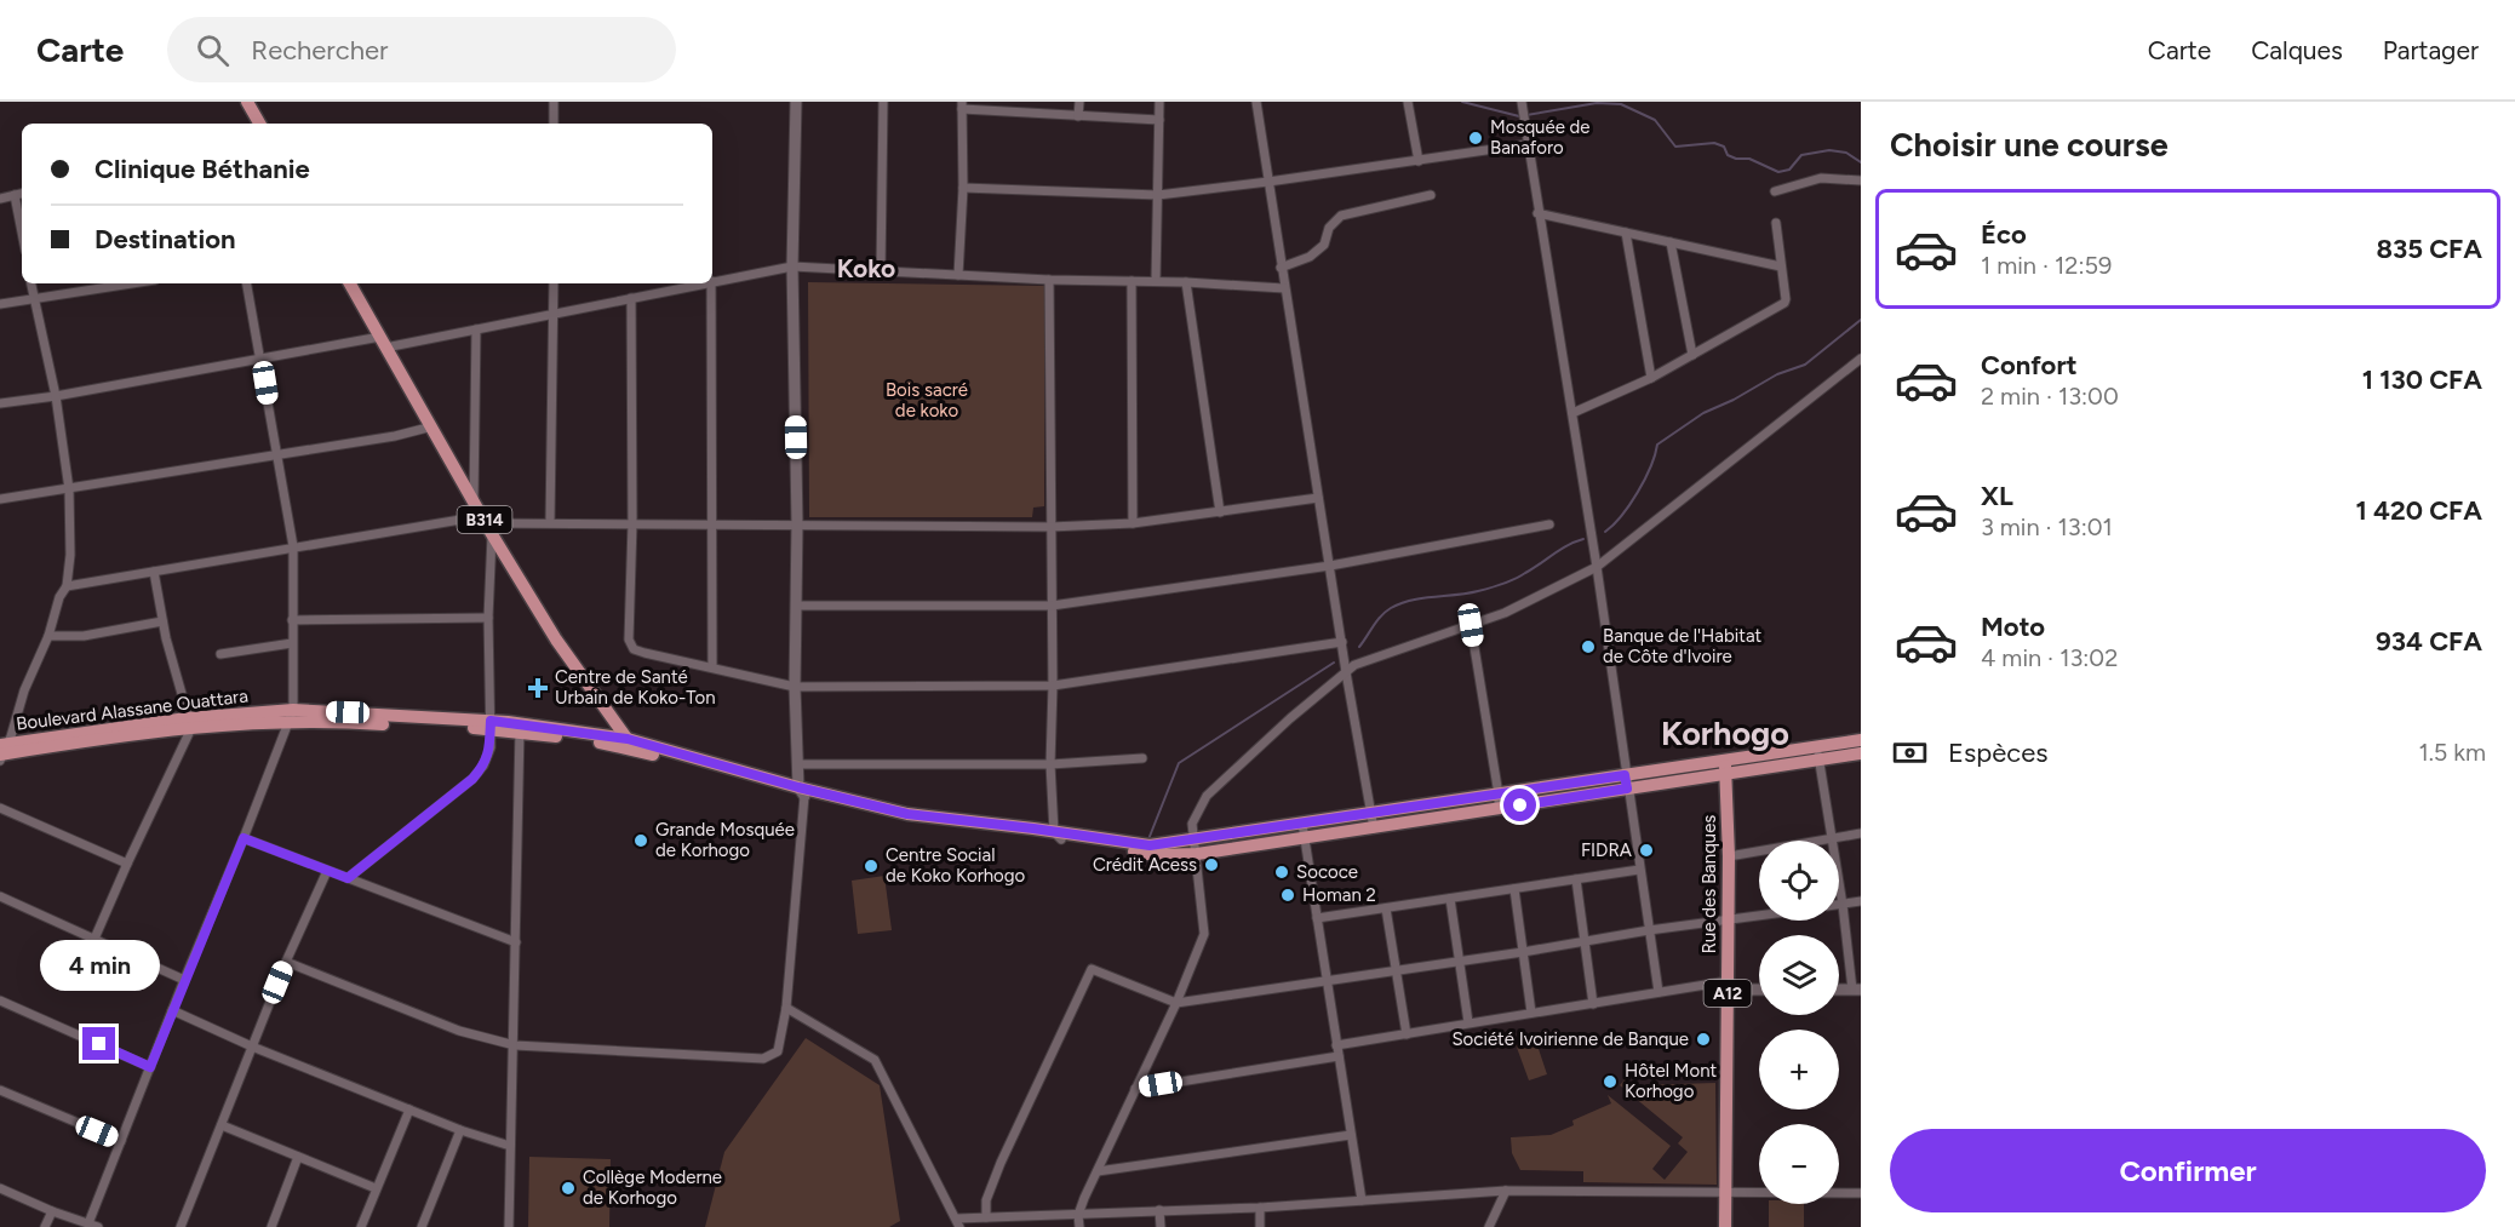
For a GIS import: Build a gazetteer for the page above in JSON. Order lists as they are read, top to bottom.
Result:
{
  "streets": {
    "main road": [
      "B314",
      "Boulevard Alassane Ouattara",
      "Rue des Banques",
      "A12"
    ]
  },
  "crossings": [
    ["B314", "Boulevard Alassane Ouattara"],
    ["Boulevard Alassane Ouattara", "Rue des Banques"]
  ],
  "districts": ["Koko", "Korhogo"],
  "parks": ["Bois sacré de koko"],
  "places": {
    "other": [
      "Mosquée de Banaforo",
      "Banque de l'Habitat de Côte d'Ivoire",
      "Grande Mosquée de Korhogo",
      "FIDRA",
      "Crédit Acess",
      "Centre Social de Koko Korhogo",
      "Sococe",
      "Homan 2",
      "Société Ivoirienne de Banque",
      "Hôtel Mont Korhogo",
      "Collège Moderne de Korhogo"
    ],
    "health": ["Centre de Santé Urbain de Koko-Ton"]
  },
  "page": {
    "header": "Carte",
    "search": "Rechercher",
    "nav": ["Carte", "Calques", "Partager"],
    "heading": "Choisir une course",
    "banner": ["Clinique Béthanie", "Destination"],
    "list": [
      {
        "name": "Éco",
        "note": "1 min · 12:59",
        "value": "835 CFA"
      },
      {
        "name": "Confort",
        "note": "2 min · 13:00",
        "value": "1 130 CFA"
      },
      {
        "name": "XL",
        "note": "3 min · 13:01",
        "value": "1 420 CFA"
      },
      {
        "name": "Moto",
        "note": "4 min · 13:02",
        "value": "934 CFA"
      }
    ],
    "pay": ["Espèces", "1.5 km"],
    "map_buttons": ["+", "−"],
    "bubble": "4 min",
    "buttons": "Confirmer"
  }
}
